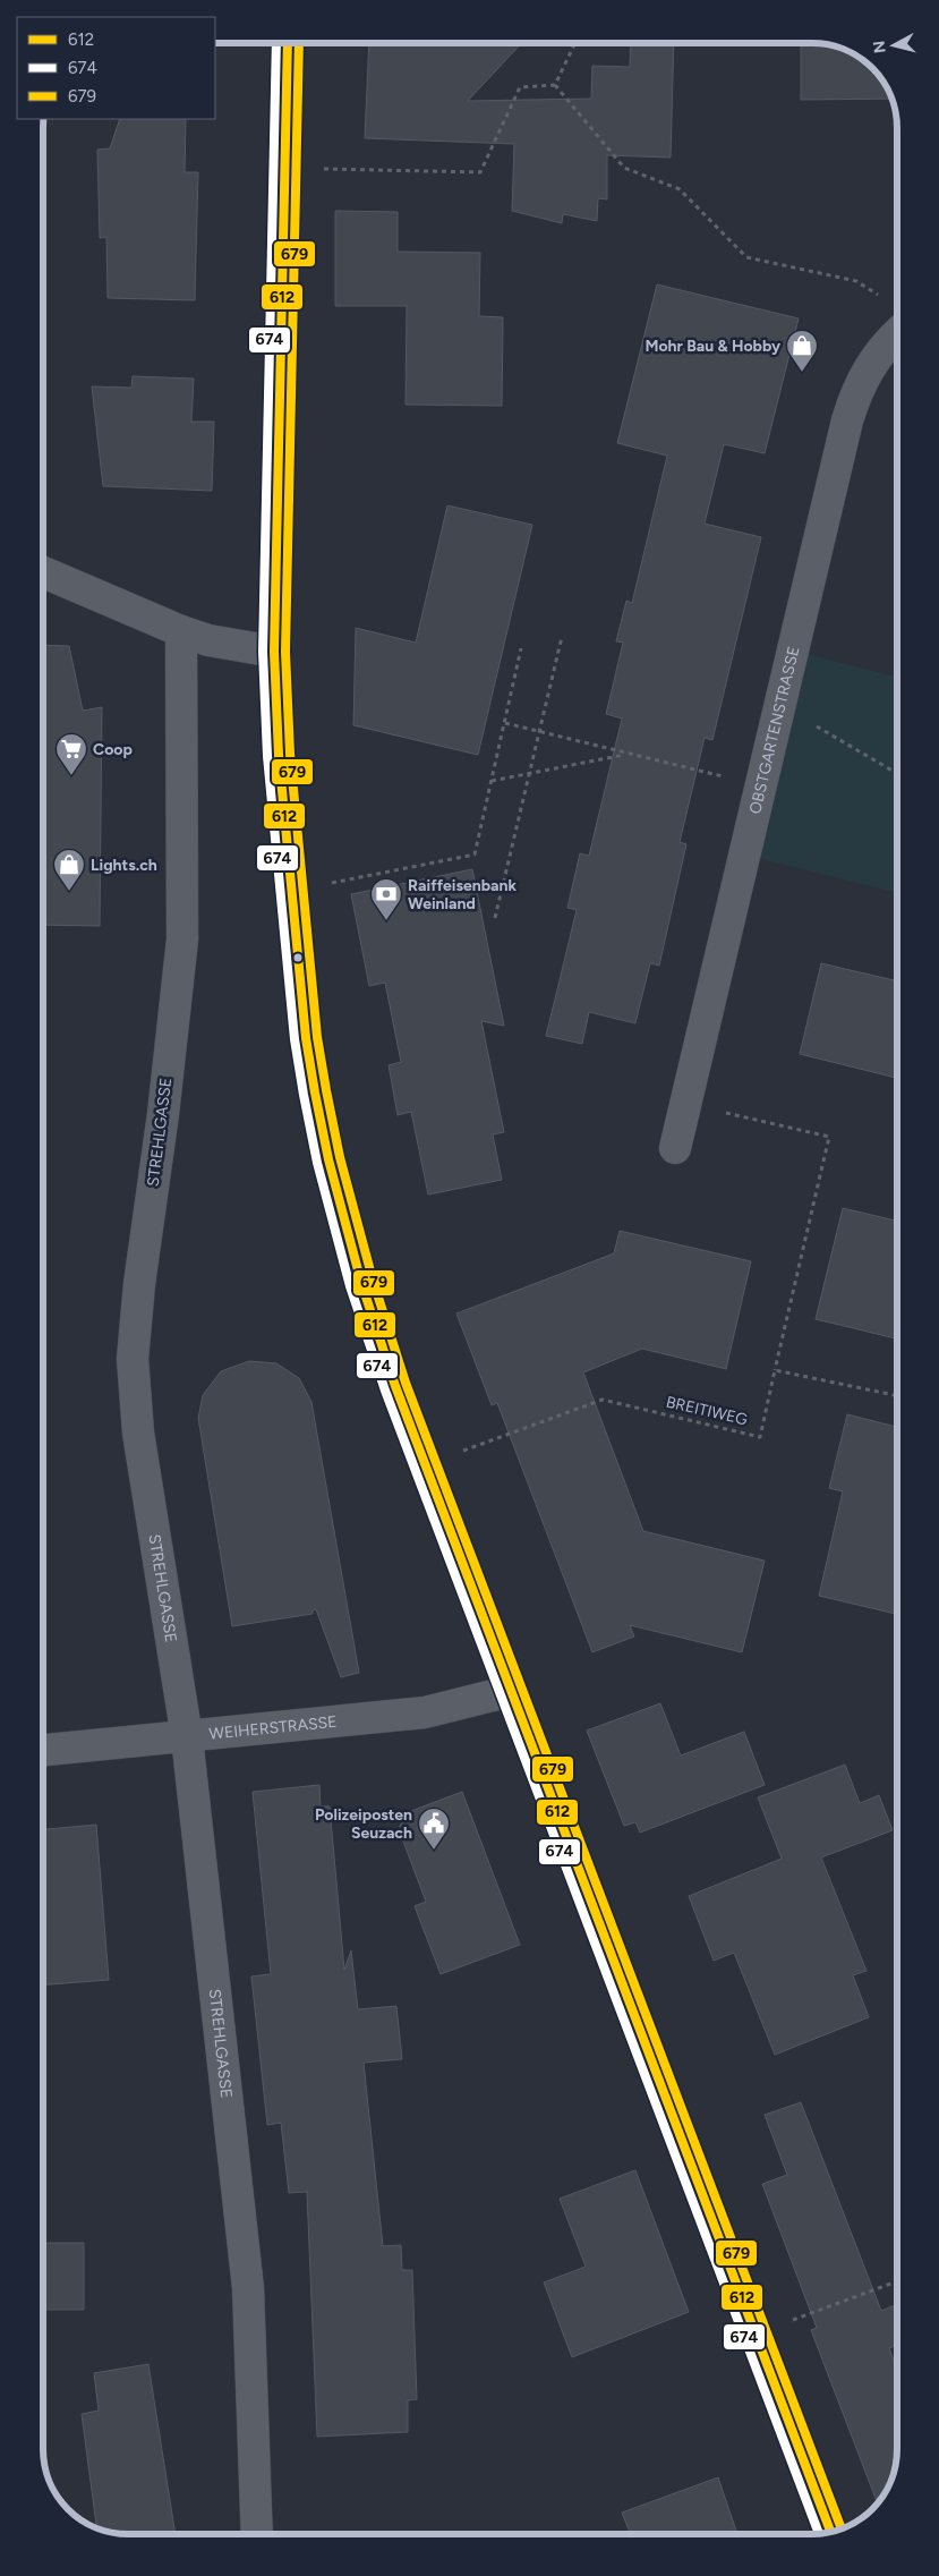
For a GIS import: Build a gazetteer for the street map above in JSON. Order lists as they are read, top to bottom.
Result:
{
  "streets": {
    "street": ["OBSTGARTENSTRASSE", "STREHLGASSE", "WEIHERSTRASSE"],
    "path": ["BREITIWEG"]
  },
  "crossings": [
    ["STREHLGASSE", "WEIHERSTRASSE"]
  ],
  "places": {
    "shop": ["Mohr Bau & Hobby", "Lights.ch"],
    "supermarket": ["Coop"],
    "bank": ["Raiffeisenbank Weinland"],
    "public building": ["Polizeiposten Seuzach"]
  },
  "lines": ["transit line 612", "transit line 674", "transit line 679"],
  "legend": ["612", "674", "679"],
  "north": "left"
}
